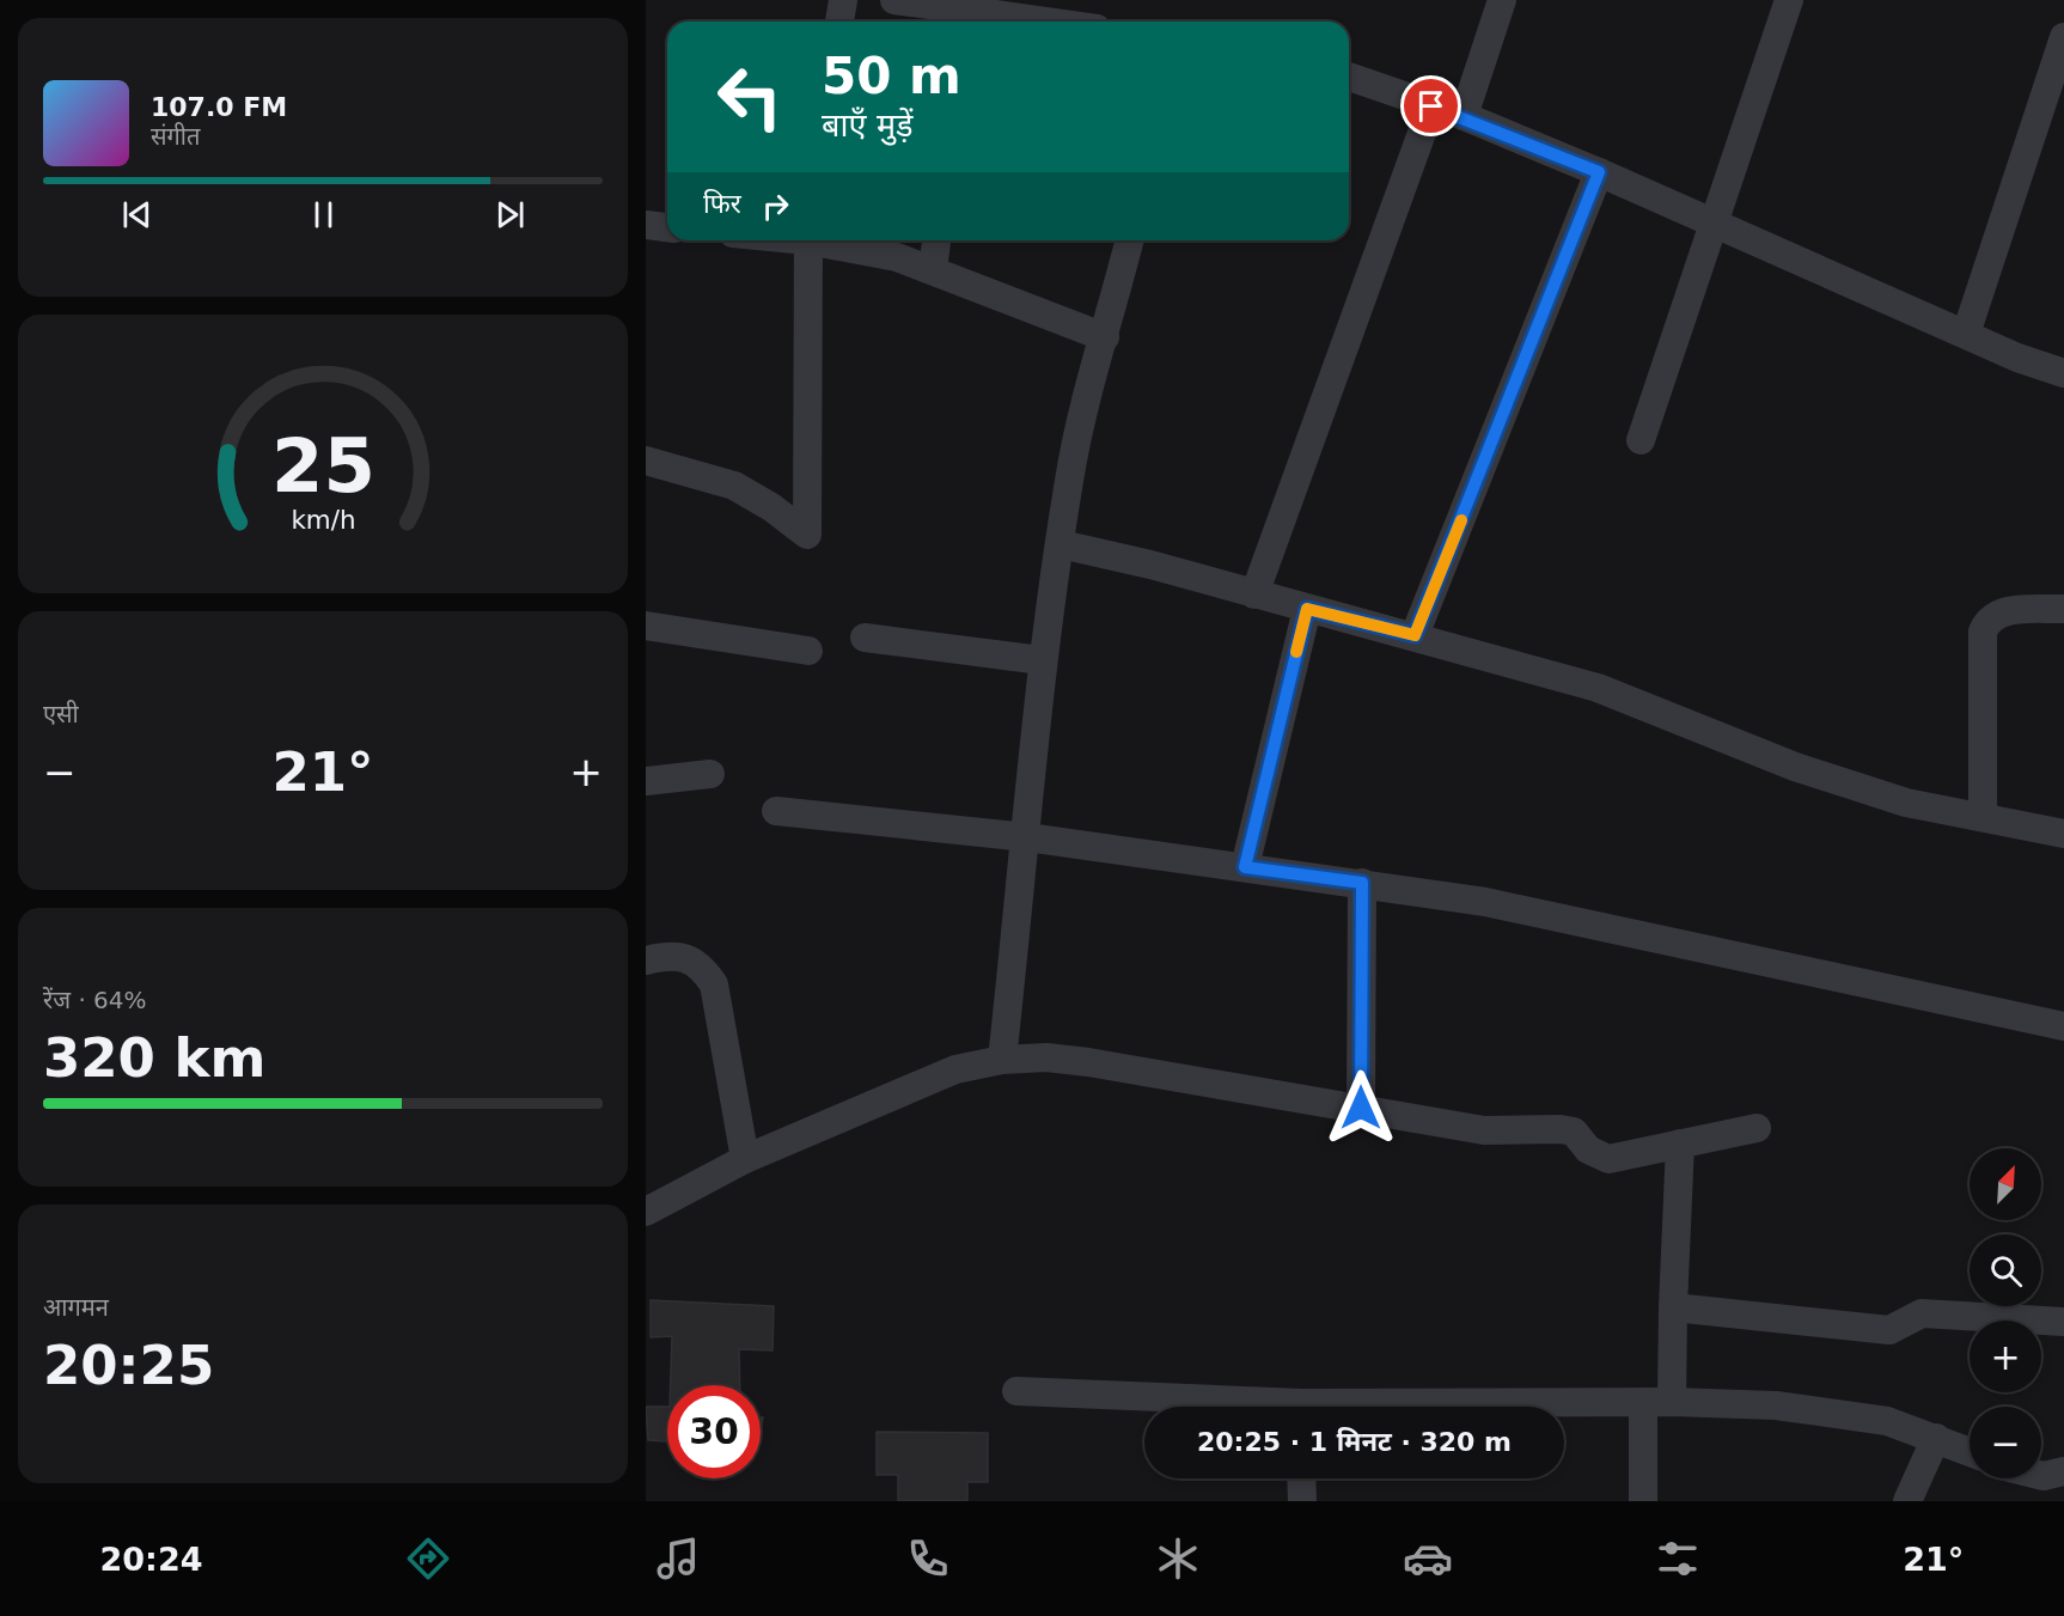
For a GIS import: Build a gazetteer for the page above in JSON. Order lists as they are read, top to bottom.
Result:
{
  "north": "top right",
  "page": {
    "turn": ["50 m", "बाएँ मुड़ें"],
    "song": ["107.0 FM", "संगीत"],
    "then": "फिर",
    "tile": [
      "एसी",
      ["रेंज · 64%", "320 km"],
      ["आगमन", "20:25"]
    ],
    "heat": ["−", "21°", "+"],
    "map_buttons": ["+", "−"],
    "limit": "30",
    "trip": "20:25 · 1 मिनट · 320 m",
    "tabs": ["20:24", "21°"],
    "gauge": ["25", "km/h"]
  }
}
